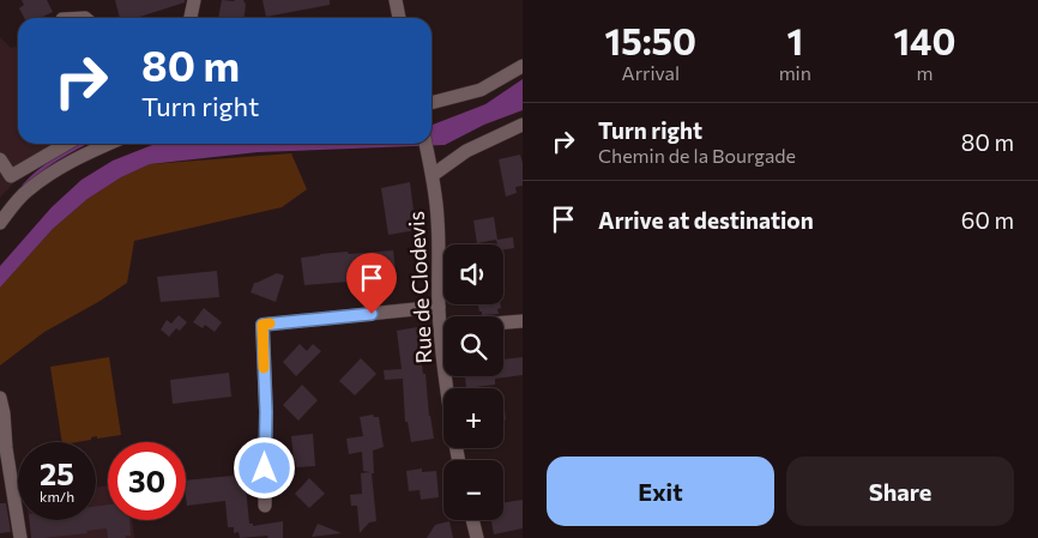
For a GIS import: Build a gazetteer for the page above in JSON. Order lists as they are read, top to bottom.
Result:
{
  "streets": {
    "street": ["Rue de Clodevis"]
  },
  "page": {
    "eta": [
      "15:50",
      "Arrival",
      "1",
      "min",
      "140",
      "m"
    ],
    "turn": ["80 m", "Turn right"],
    "list": [
      {
        "name": "Turn right",
        "note": "Chemin de la Bourgade",
        "value": "80 m"
      },
      {
        "name": "Arrive at destination",
        "value": "60 m"
      }
    ],
    "map_buttons": ["+", "−"],
    "speed": "25 km/h",
    "limit": "30",
    "buttons": ["Exit", "Share"]
  }
}
